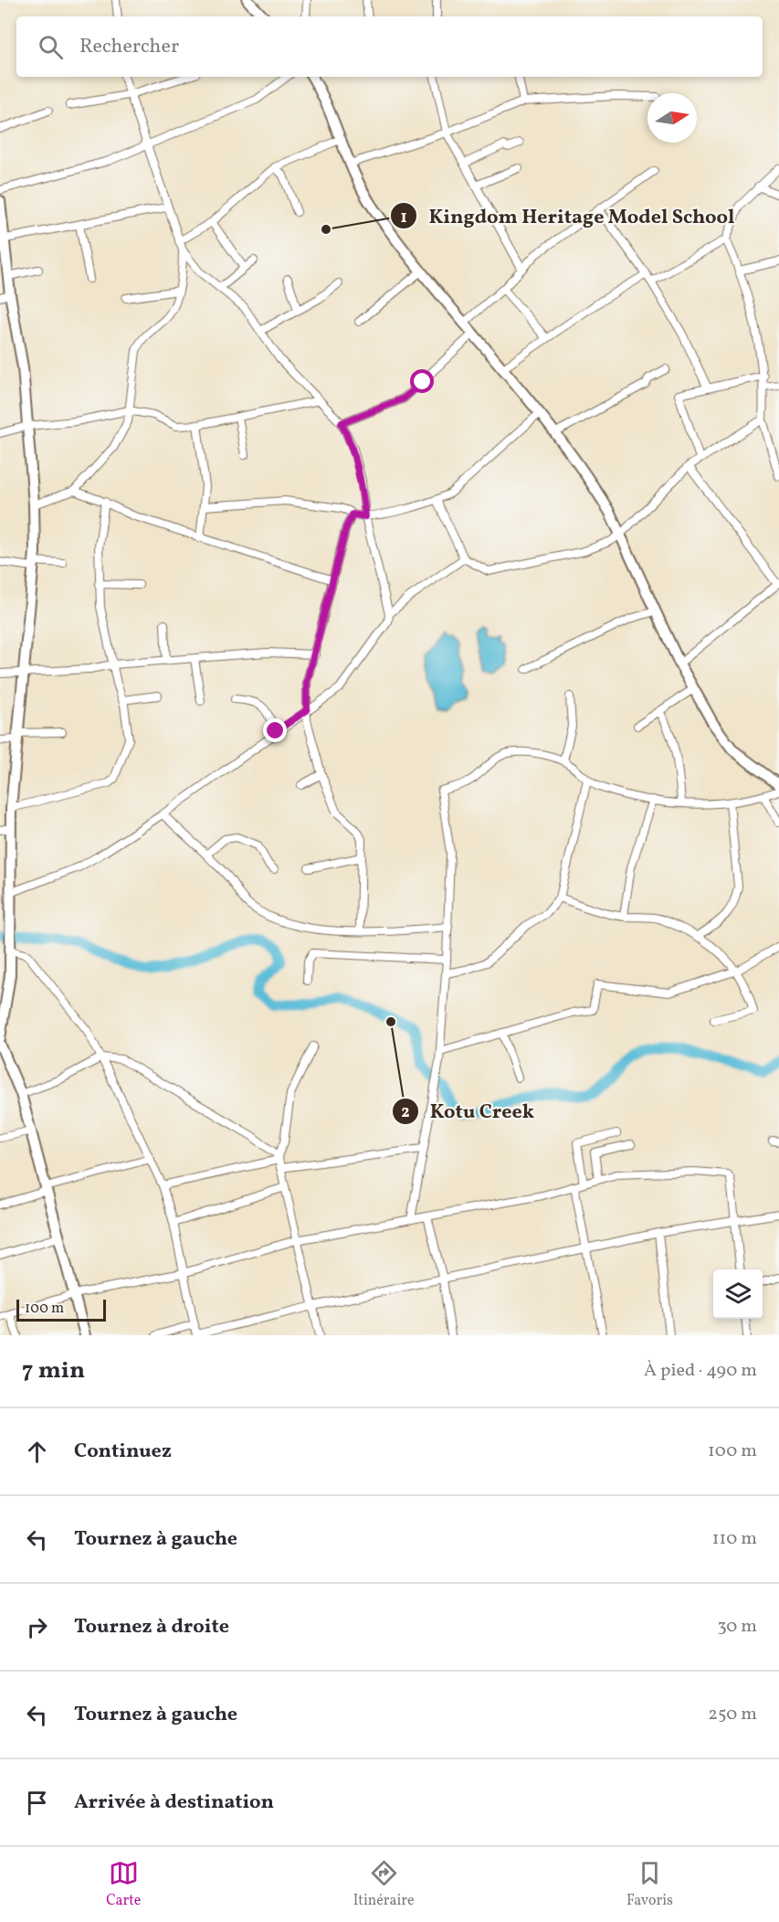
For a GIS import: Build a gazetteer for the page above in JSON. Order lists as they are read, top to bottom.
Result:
{
  "places": ["Kingdom Heritage Model School", "Kotu Creek"],
  "scale_bar": "100 m",
  "north": "right",
  "page": {
    "search": "Rechercher",
    "scale": "100 m",
    "heading": ["7 min", "À pied · 490 m"],
    "list": [
      ["Continuez", "100 m"],
      ["Tournez à gauche", "110 m"],
      ["Tournez à droite", "30 m"],
      ["Tournez à gauche", "250 m"],
      "Arrivée à destination"
    ],
    "nav": ["Carte", "Itinéraire", "Favoris"]
  }
}
